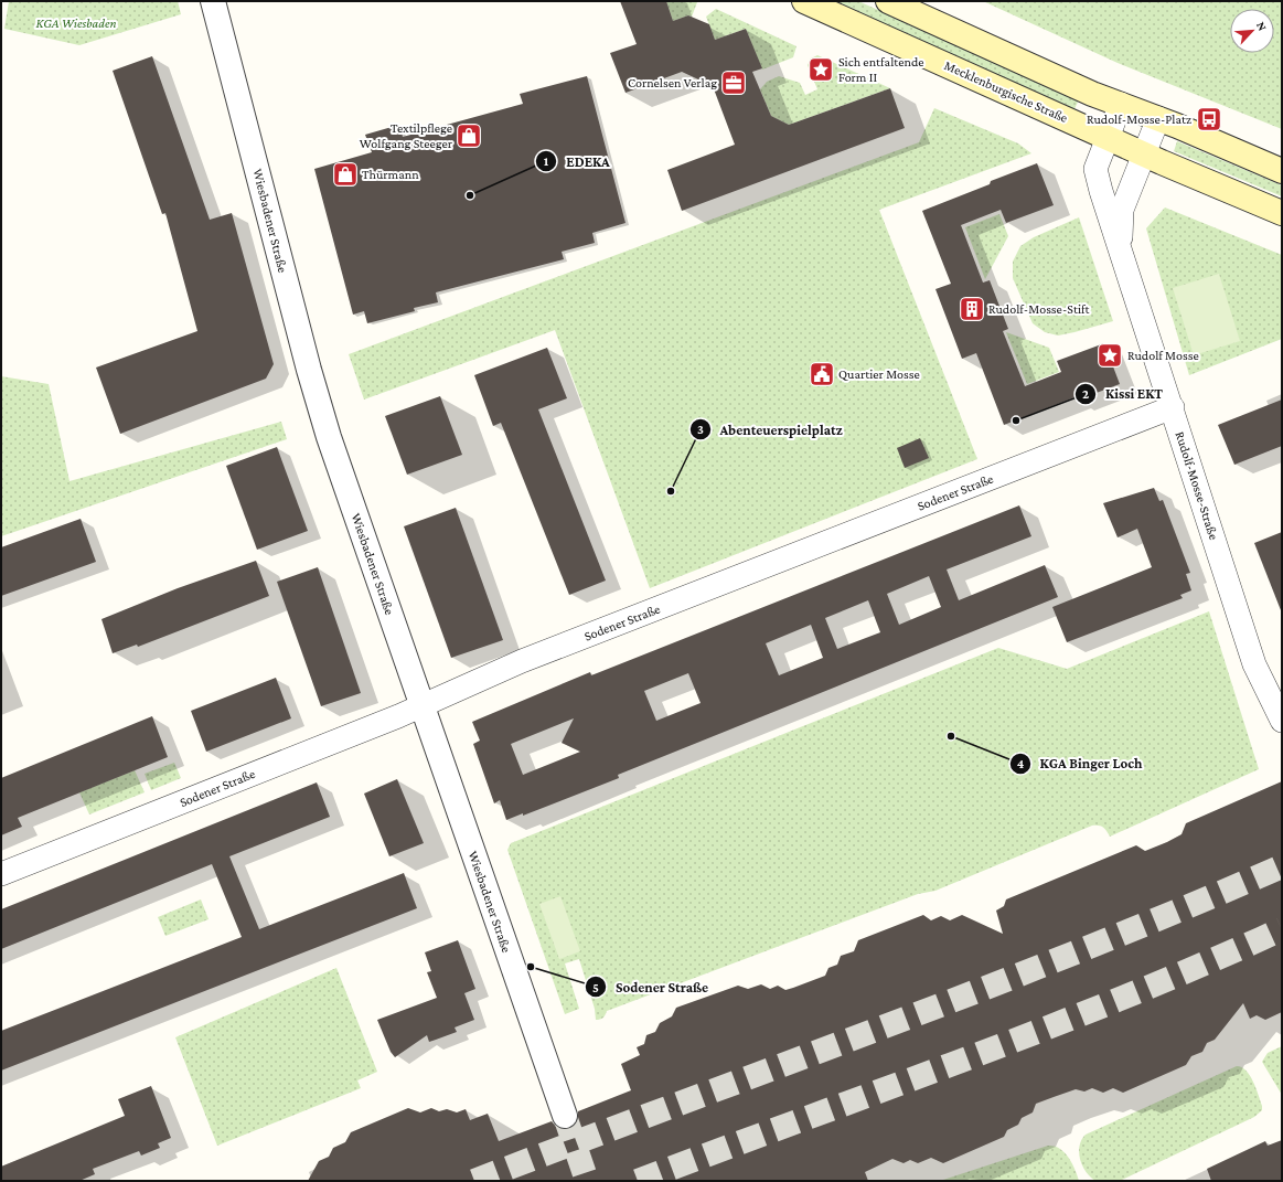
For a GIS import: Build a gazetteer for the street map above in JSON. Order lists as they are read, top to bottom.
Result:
{
  "streets": {
    "main road": ["Mecklenburgische Straße"],
    "street": ["Wiesbadener Straße", "Rudolf-Mosse-Straße", "Sodener Straße"]
  },
  "crossings": [
    ["Mecklenburgische Straße", "Rudolf-Mosse-Straße"],
    ["Wiesbadener Straße", "Sodener Straße"],
    ["Rudolf-Mosse-Straße", "Sodener Straße"]
  ],
  "parks": ["KGA Wiesbaden"],
  "places": {
    "place": ["Sich entfaltende Form II", "Rudolf Mosse"],
    "office": ["Cornelsen Verlag"],
    "bus stop": ["Rudolf-Mosse-Platz"],
    "shop": ["Textilpflege Wolfgang Steeger", "Thürmann"],
    "other": [
      "EDEKA",
      "Kissi EKT",
      "Abenteuerspielplatz",
      "KGA Binger Loch",
      "Sodener Straße"
    ],
    "building": ["Rudolf-Mosse-Stift"],
    "public building": ["Quartier Mosse"]
  },
  "north": "top right"
}
